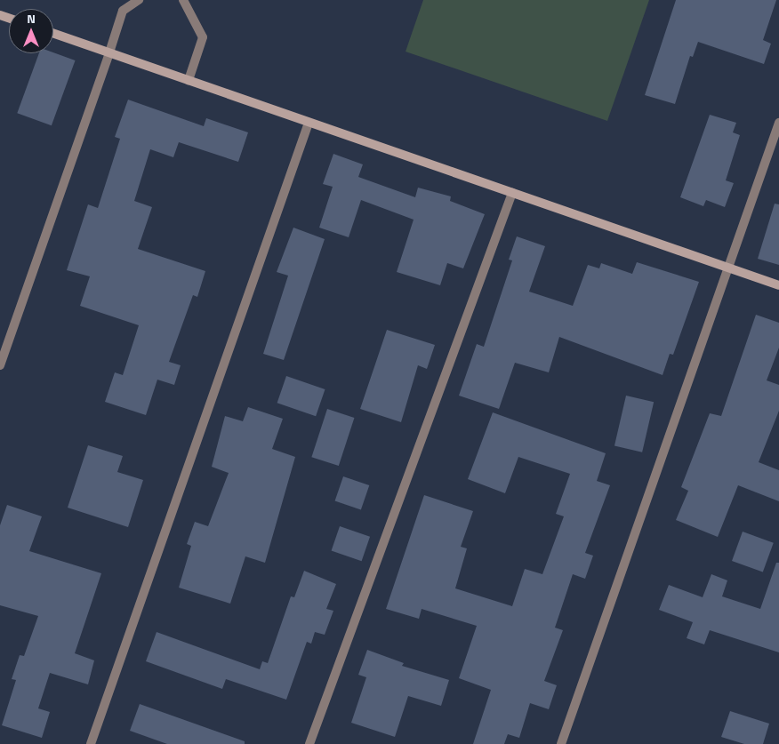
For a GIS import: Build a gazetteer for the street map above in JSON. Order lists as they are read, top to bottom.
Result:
{
  "north": "top"
}
